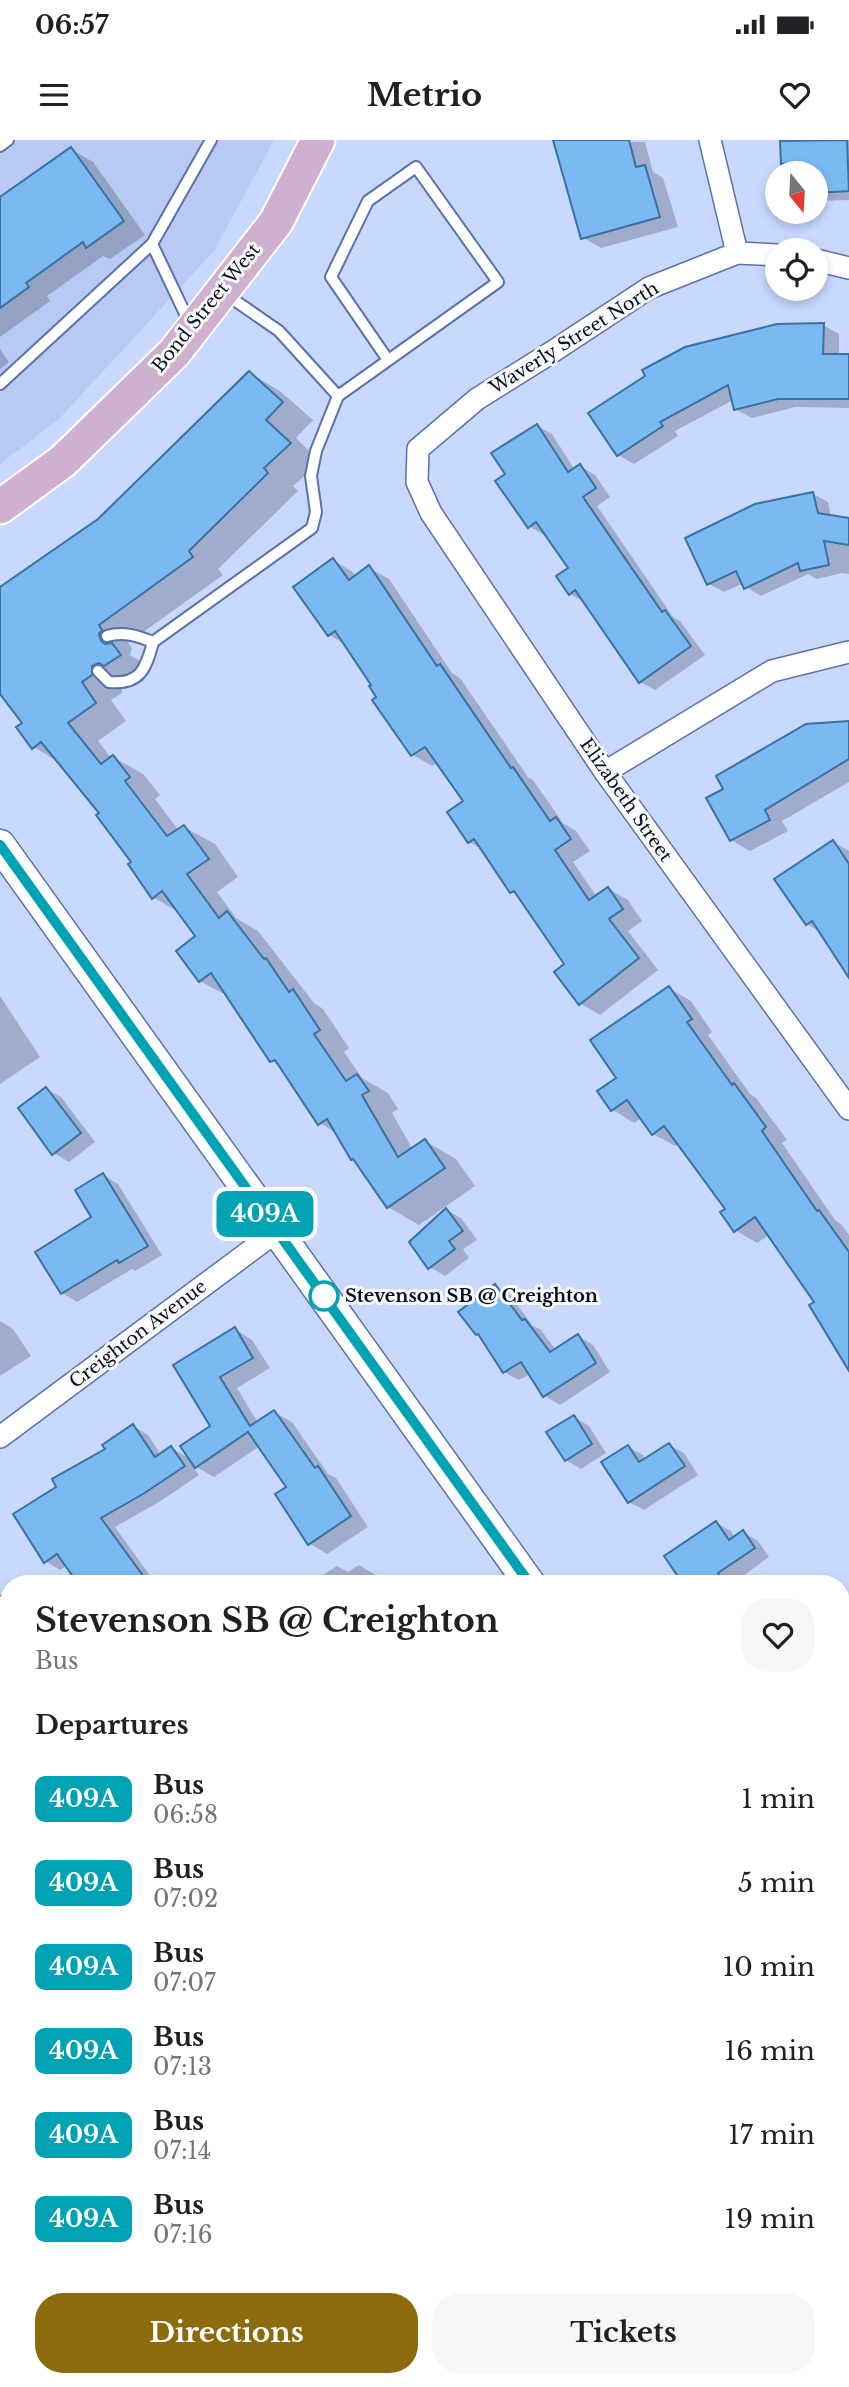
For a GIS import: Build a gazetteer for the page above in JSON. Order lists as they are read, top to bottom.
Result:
{
  "streets": {
    "main road": ["Bond Street West"],
    "street": ["Waverly Street North", "Elizabeth Street", "Creighton Avenue"]
  },
  "crossings": [
    ["Waverly Street North", "Elizabeth Street"]
  ],
  "places": ["Stevenson SB @ Creighton"],
  "lines": ["bus line 409A"],
  "north": "bottom",
  "page": {
    "status": "06:57",
    "header": "Metrio",
    "on_map": "409A",
    "heading": [
      ["Stevenson SB @ Creighton", "Bus"],
      "Departures"
    ],
    "list": [
      {
        "mark": "409A",
        "name": "Bus",
        "note": "06:58",
        "value": "1 min"
      },
      {
        "mark": "409A",
        "name": "Bus",
        "note": "07:02",
        "value": "5 min"
      },
      {
        "mark": "409A",
        "name": "Bus",
        "note": "07:07",
        "value": "10 min"
      },
      {
        "mark": "409A",
        "name": "Bus",
        "note": "07:13",
        "value": "16 min"
      },
      {
        "mark": "409A",
        "name": "Bus",
        "note": "07:14",
        "value": "17 min"
      },
      {
        "mark": "409A",
        "name": "Bus",
        "note": "07:16",
        "value": "19 min"
      }
    ],
    "buttons": ["Directions", "Tickets"]
  }
}
